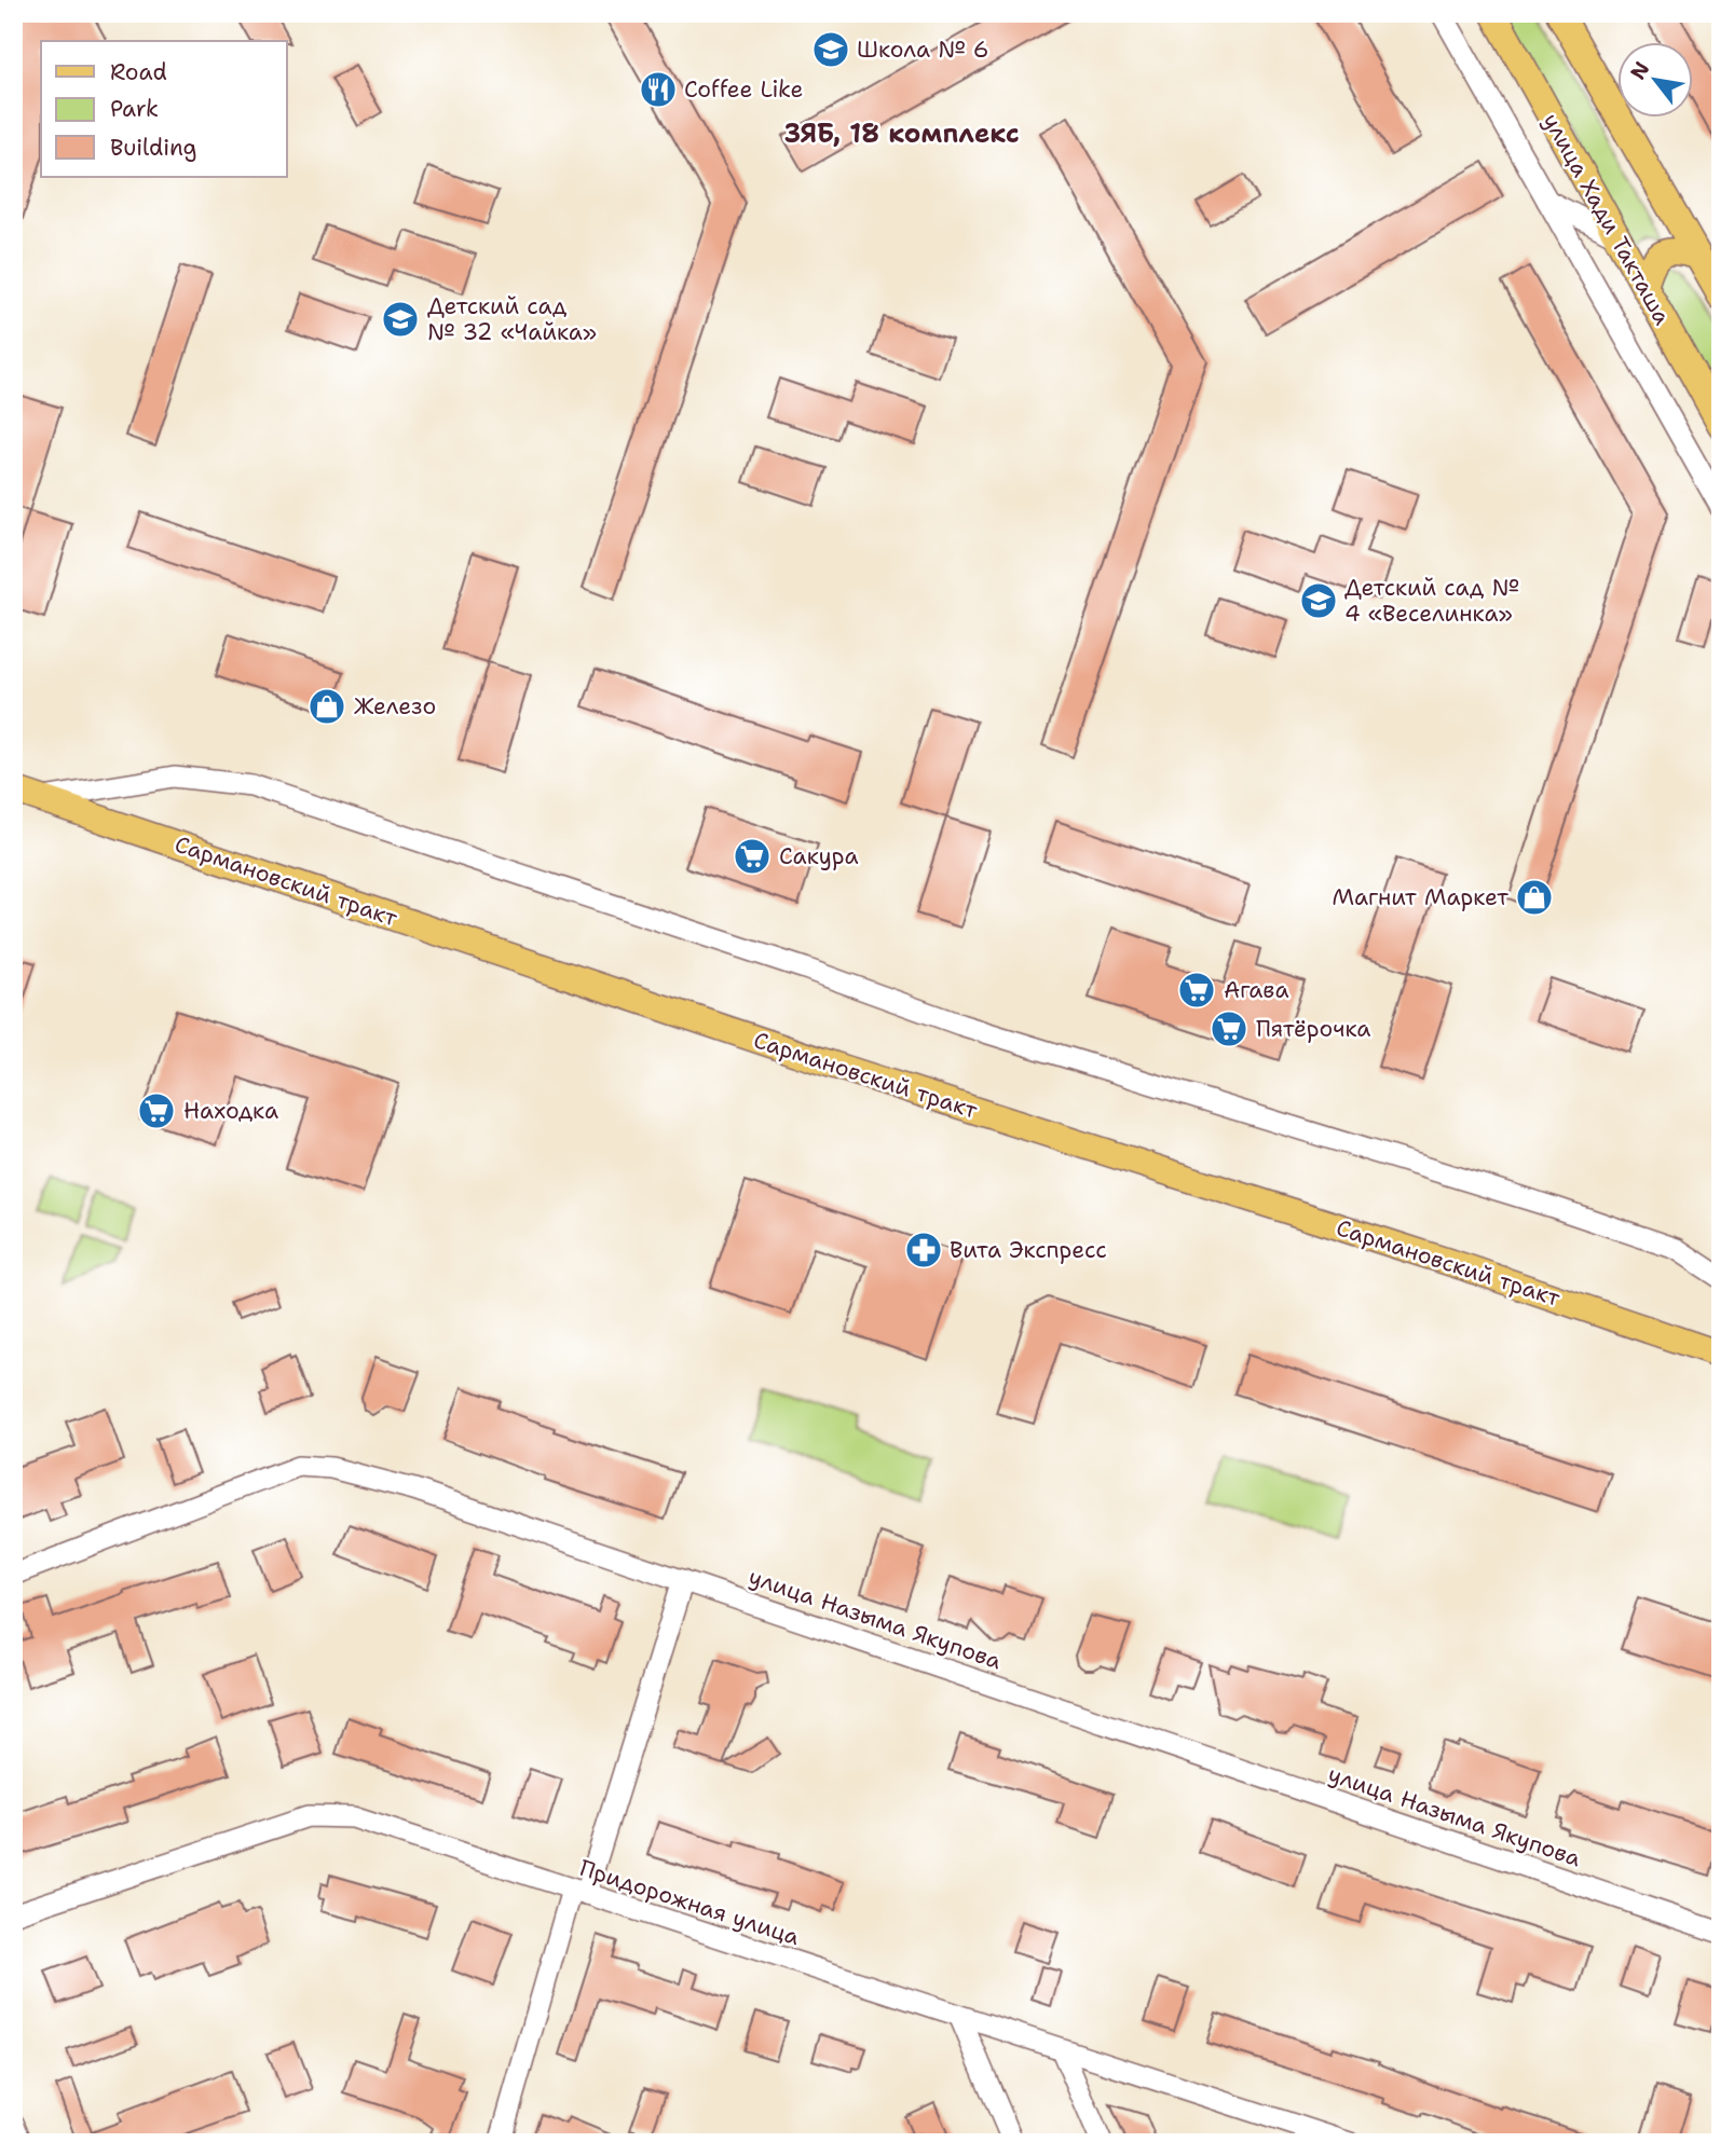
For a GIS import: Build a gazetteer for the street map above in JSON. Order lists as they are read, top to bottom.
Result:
{
  "streets": {
    "main road": ["улица Хади Такташа", "Сармановский тракт"],
    "street": ["улица Назыма Якупова", "Придорожная улица"]
  },
  "districts": ["ЗЯБ, 18 комплекс"],
  "places": {
    "school or university": ["Школа № 6", "Детский сад № 32 «Чайка»", "Детский сад № 4 «Веселинка»"],
    "restaurant": ["Coffee Like"],
    "shop": ["Железо", "Магнит Маркет"],
    "supermarket": [
      "Сакура",
      "Агава",
      "Пятёрочка",
      "Находка"
    ],
    "pharmacy": ["Вита Экспресс"]
  },
  "legend": ["Road", "Park", "Building"],
  "north": "top left"
}
